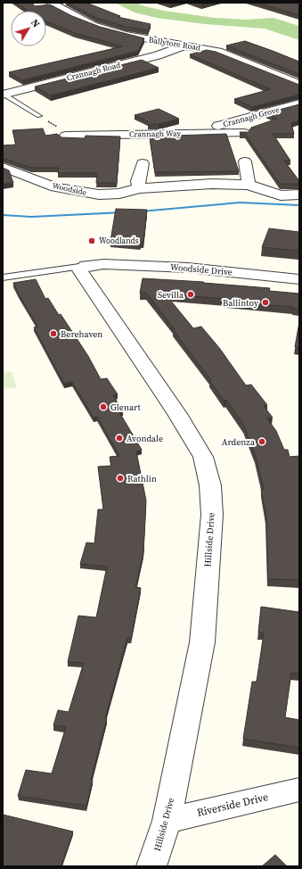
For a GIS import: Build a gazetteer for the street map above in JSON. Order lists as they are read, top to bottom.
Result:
{
  "streets": {
    "street": [
      "Ballytore Road",
      "Crannagh Road",
      "Crannagh Grove",
      "Crannagh Way",
      "Woodside",
      "Woodside Drive",
      "Hillside Drive",
      "Riverside Drive"
    ]
  },
  "crossings": [
    ["Ballytore Road", "Crannagh Road"],
    ["Crannagh Grove", "Crannagh Way"],
    ["Woodside Drive", "Hillside Drive"],
    ["Hillside Drive", "Riverside Drive"]
  ],
  "places": [
    "Woodlands",
    "Sevilla",
    "Ballintoy",
    "Berehaven",
    "Glenart",
    "Avondale",
    "Ardenza",
    "Rathlin"
  ],
  "north": "top right"
}
